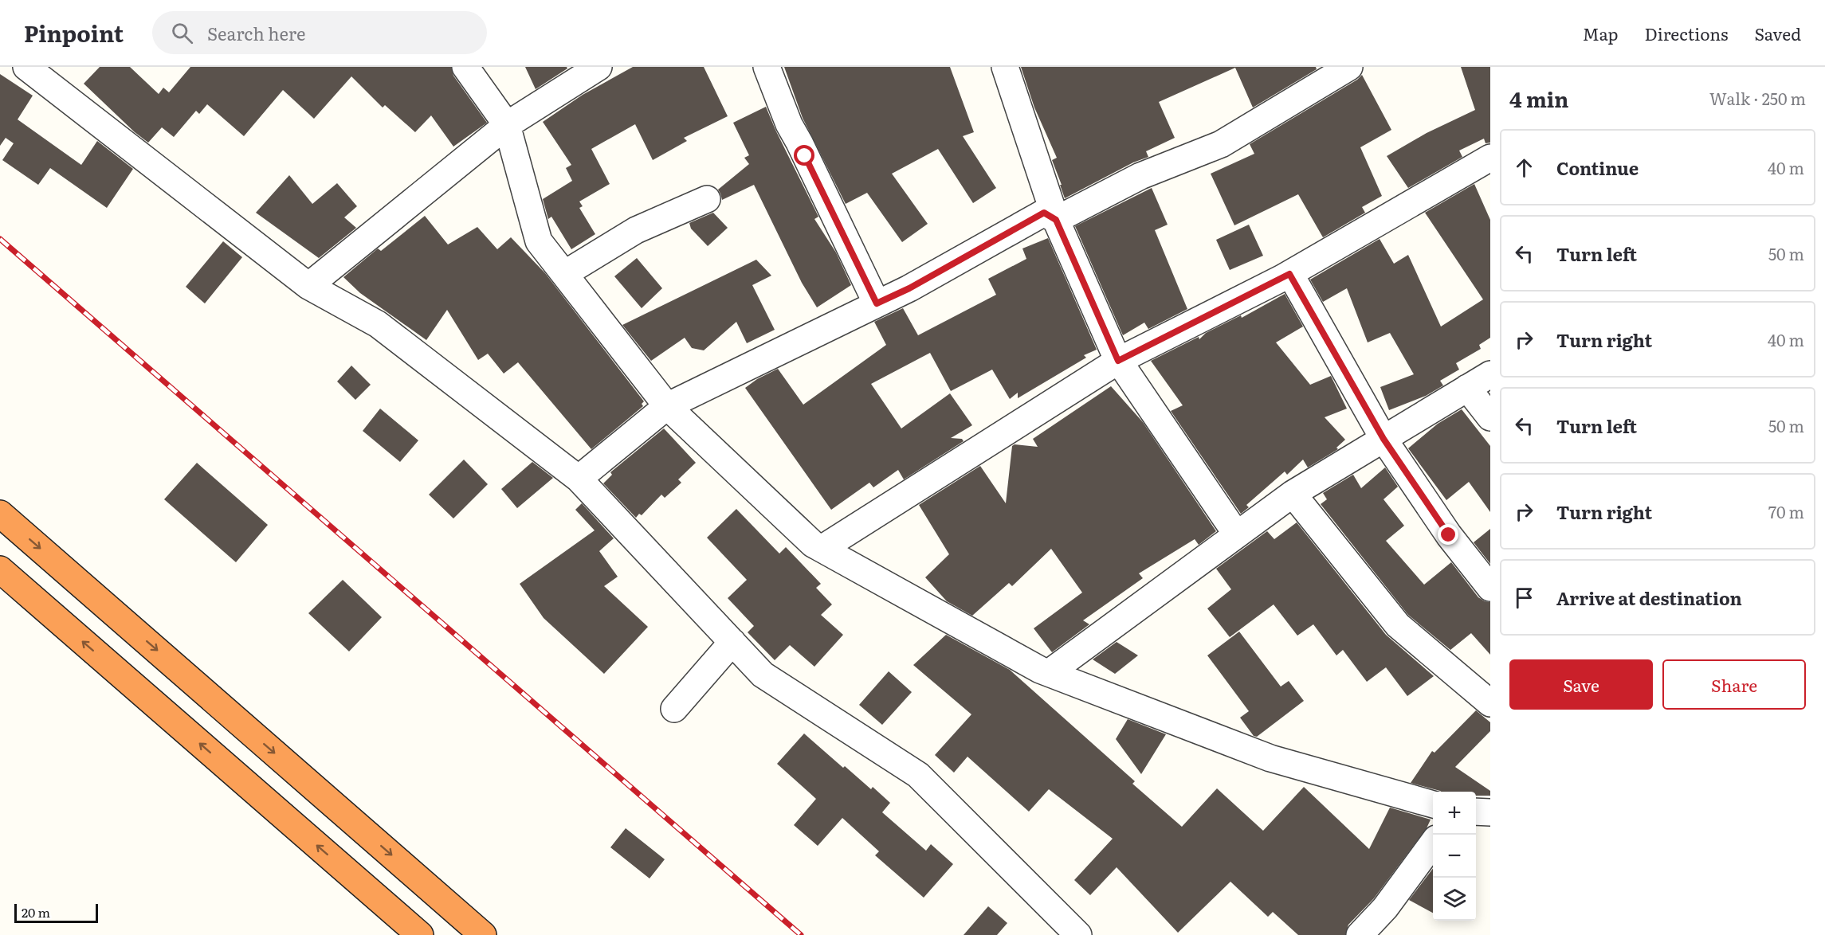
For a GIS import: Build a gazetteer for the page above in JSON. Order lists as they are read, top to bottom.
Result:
{
  "scale_bar": "20 m",
  "page": {
    "header": "Pinpoint",
    "search": "Search here",
    "nav": ["Map", "Directions", "Saved"],
    "heading": ["4 min", "Walk · 250 m"],
    "list": [
      ["Continue", "40 m"],
      ["Turn left", "50 m"],
      ["Turn right", "40 m"],
      ["Turn left", "50 m"],
      ["Turn right", "70 m"],
      "Arrive at destination"
    ],
    "buttons": ["Save", "Share"],
    "map_buttons": ["+", "−"],
    "scale": "20 m"
  }
}
